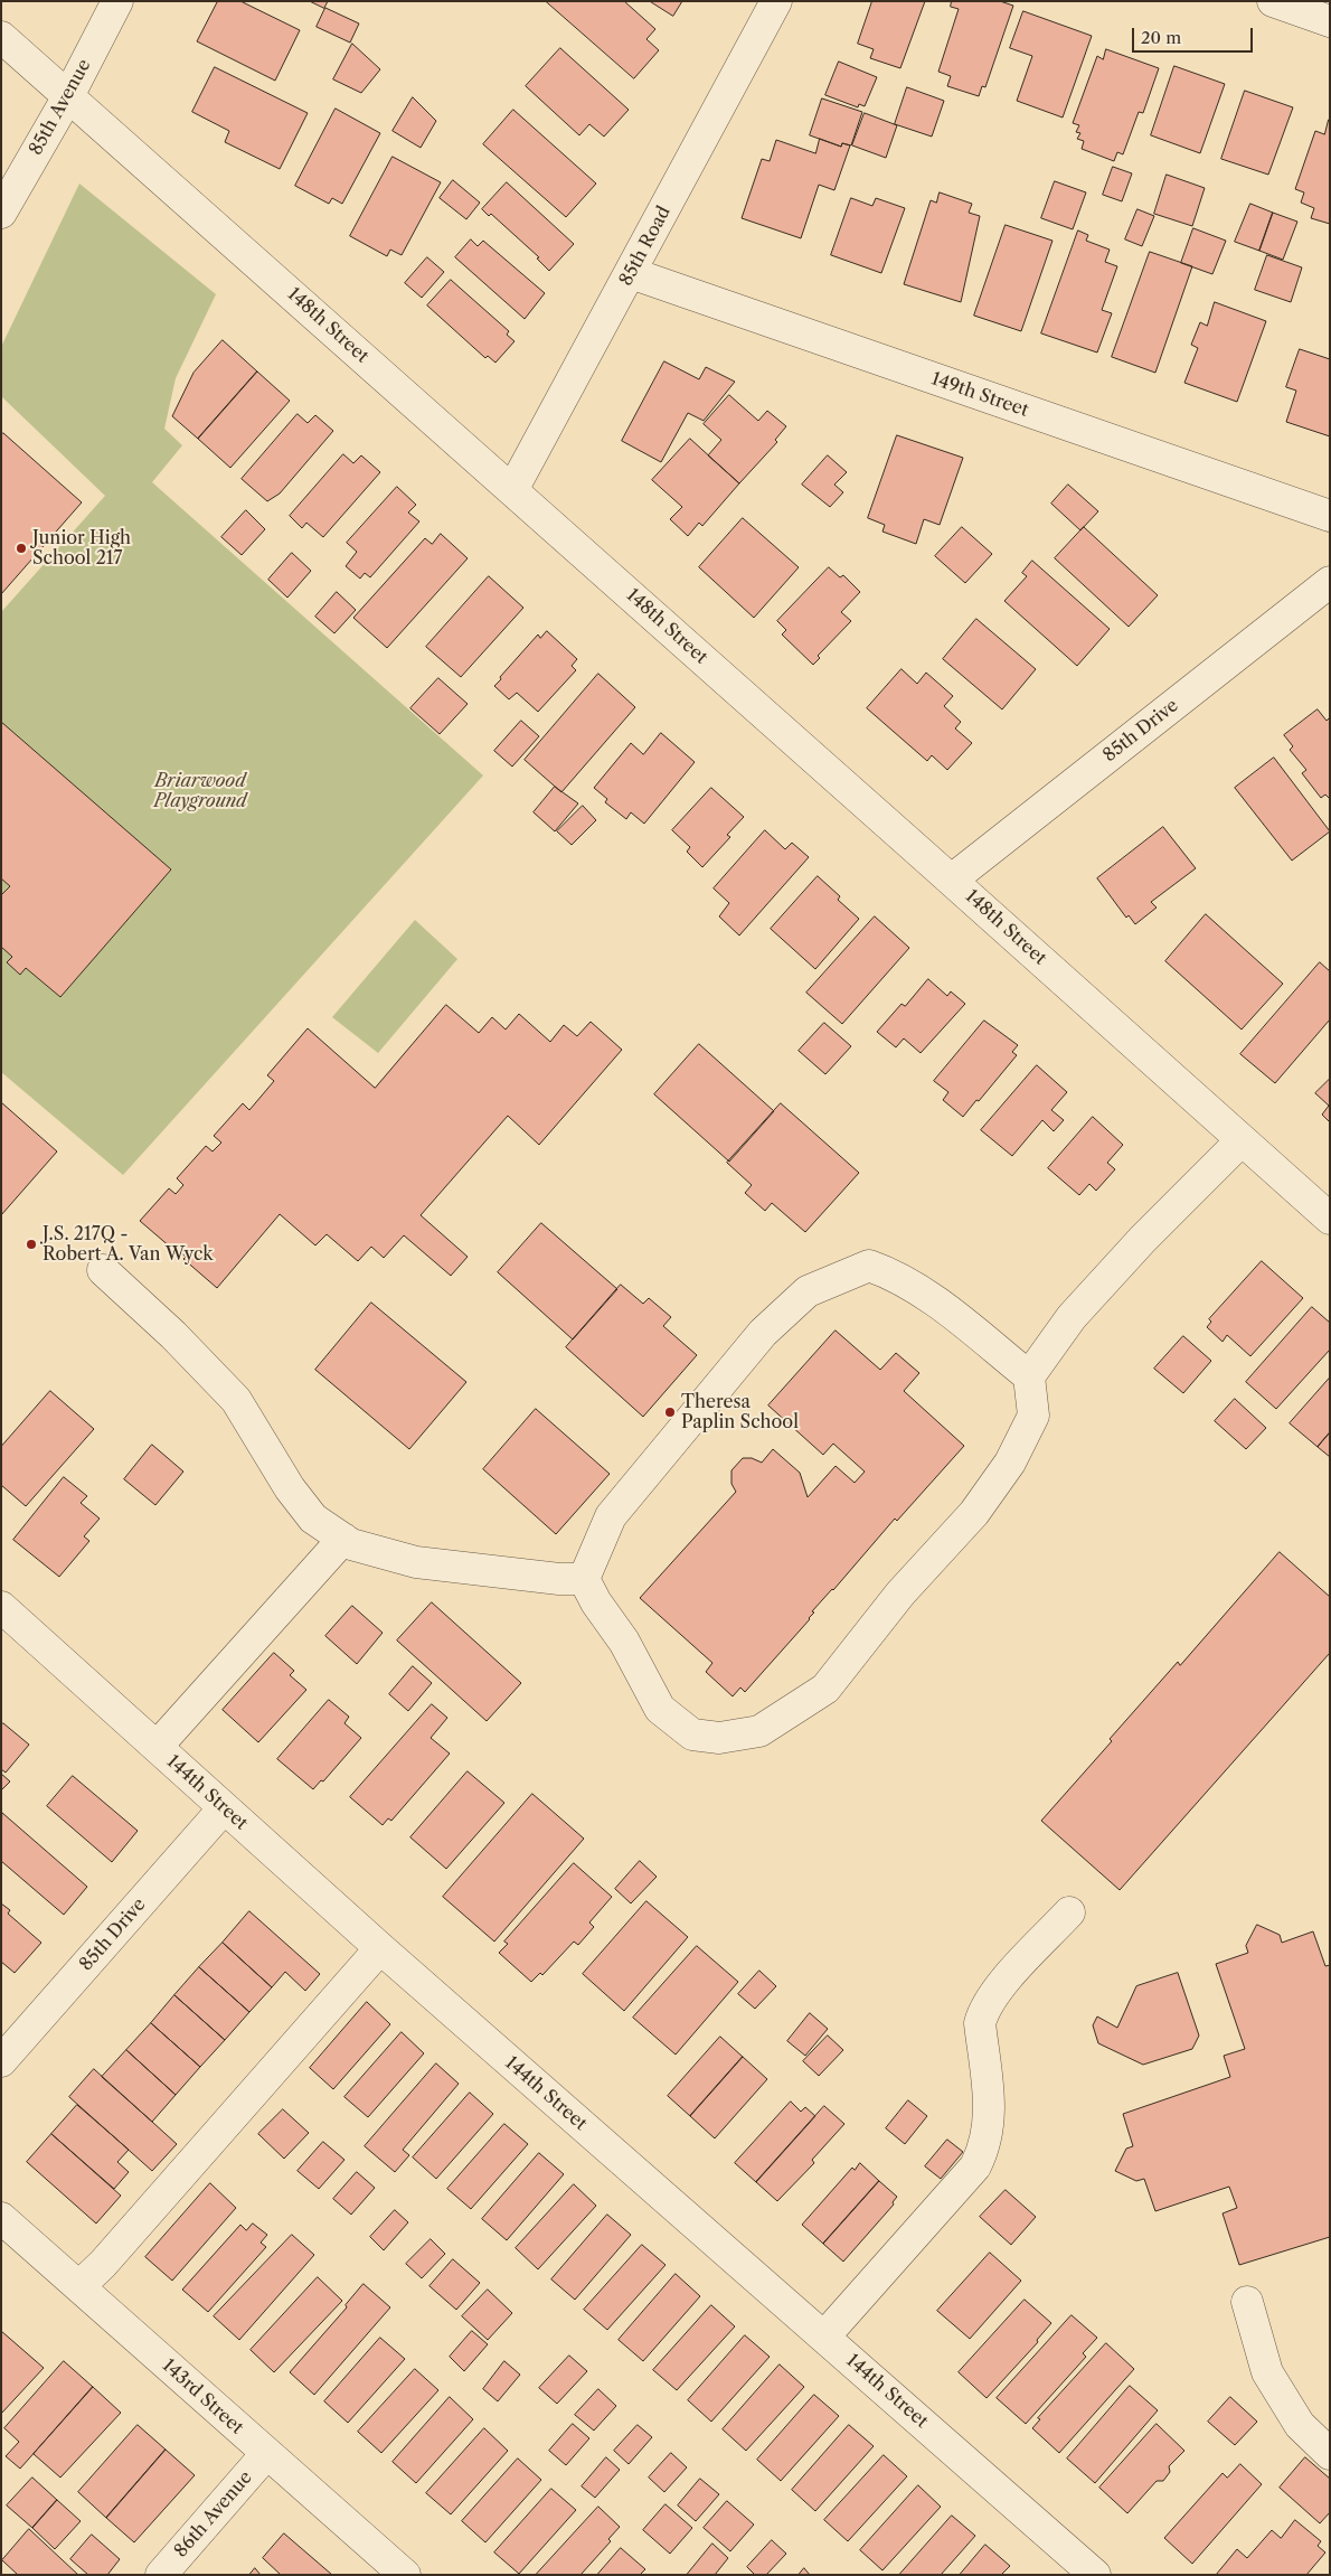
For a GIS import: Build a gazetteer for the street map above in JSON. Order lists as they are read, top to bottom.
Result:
{
  "streets": {
    "street": [
      "85th Avenue",
      "85th Road",
      "148th Street",
      "149th Street",
      "85th Drive",
      "144th Street",
      "143rd Street",
      "86th Avenue"
    ]
  },
  "crossings": [
    ["85th Avenue", "148th Street"],
    ["85th Road", "148th Street"],
    ["85th Road", "149th Street"],
    ["148th Street", "85th Drive"],
    ["85th Drive", "144th Street"],
    ["143rd Street", "86th Avenue"]
  ],
  "parks": ["Briarwood Playground"],
  "places": ["Junior High School 217", "J.S. 217Q - Robert A. Van Wyck", "Theresa Paplin School"],
  "scale_bar": "20 m"
}
